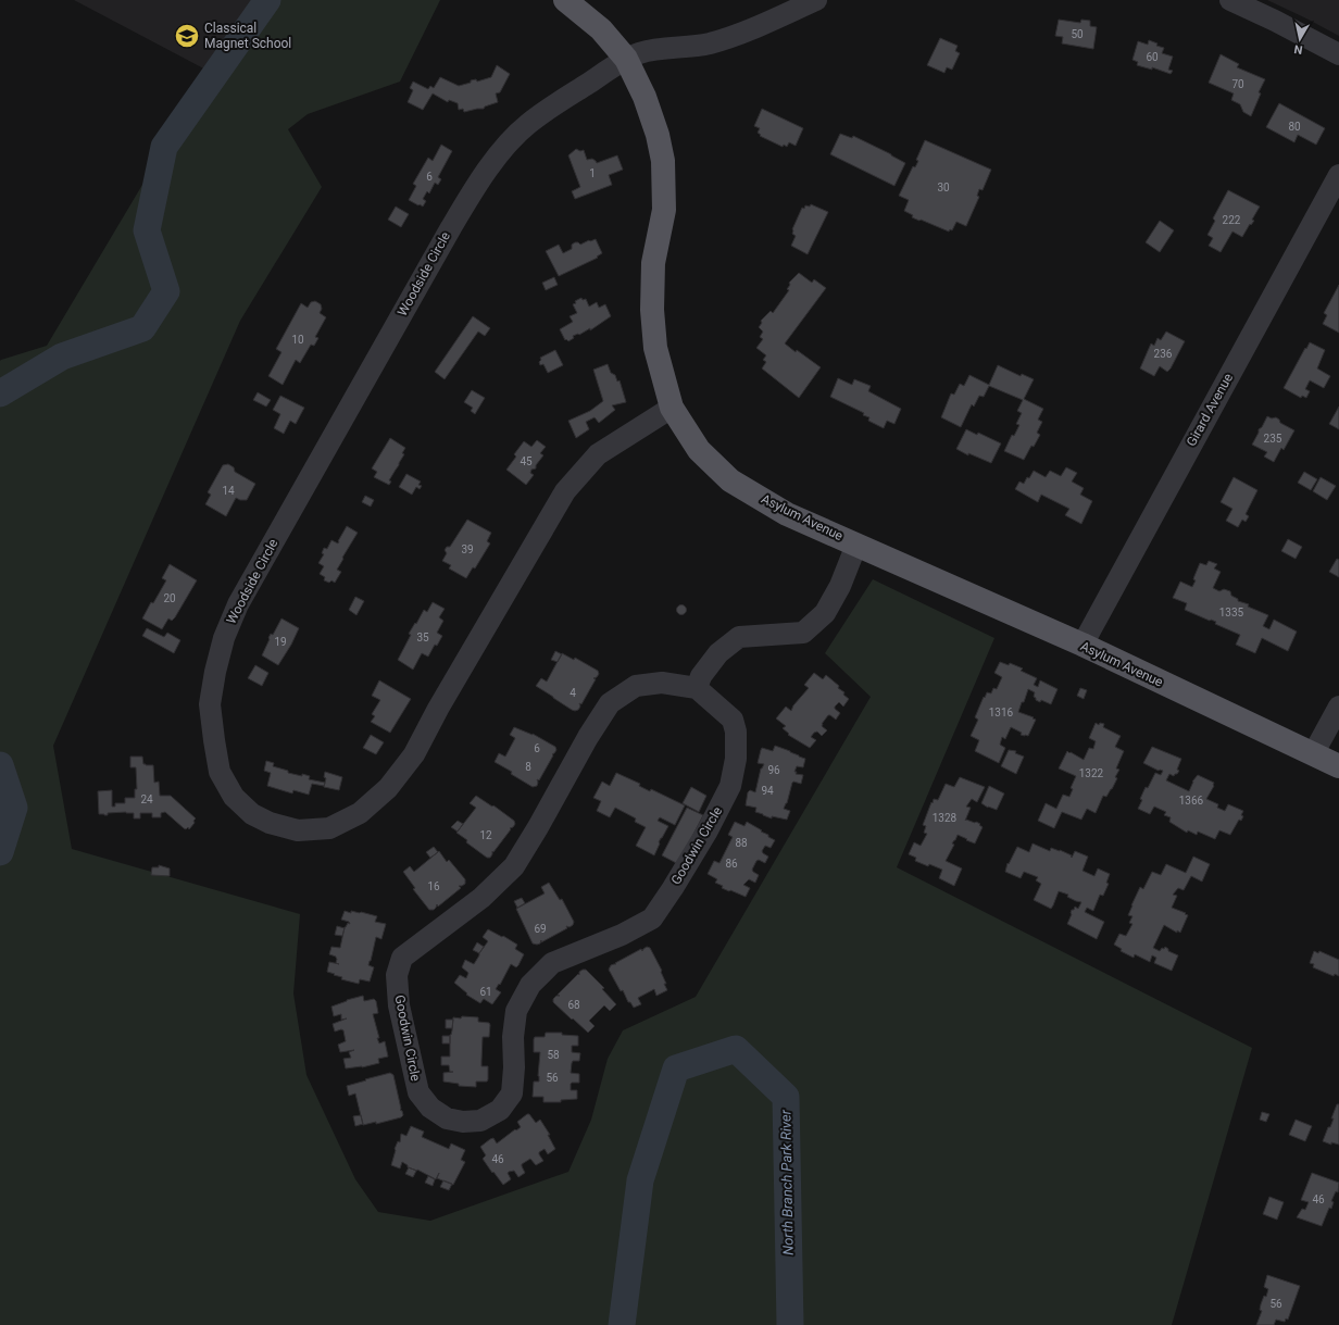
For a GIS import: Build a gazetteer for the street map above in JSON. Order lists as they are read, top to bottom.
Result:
{
  "streets": {
    "main road": ["Asylum Avenue"],
    "street": ["Woodside Circle", "Girard Avenue", "Goodwin Circle"]
  },
  "crossings": [
    ["Woodside Circle", "Asylum Avenue"],
    ["Girard Avenue", "Asylum Avenue"]
  ],
  "water": ["North Branch Park River"],
  "places": {
    "school or university": ["Classical Magnet School"]
  },
  "house_numbers": [
    "50",
    "60",
    "70",
    "80",
    "1",
    "6",
    "30",
    "222",
    "10",
    "236",
    "235",
    "45",
    "14",
    "39",
    "20",
    "1335",
    "35",
    "19",
    "4",
    "1316",
    "6",
    "8",
    "96",
    "1322",
    "94",
    "24",
    "1366",
    "1328",
    "12",
    "88",
    "86",
    "16",
    "69",
    "61",
    "68",
    "58",
    "56",
    "46",
    "46",
    "56"
  ],
  "north": "bottom"
}
